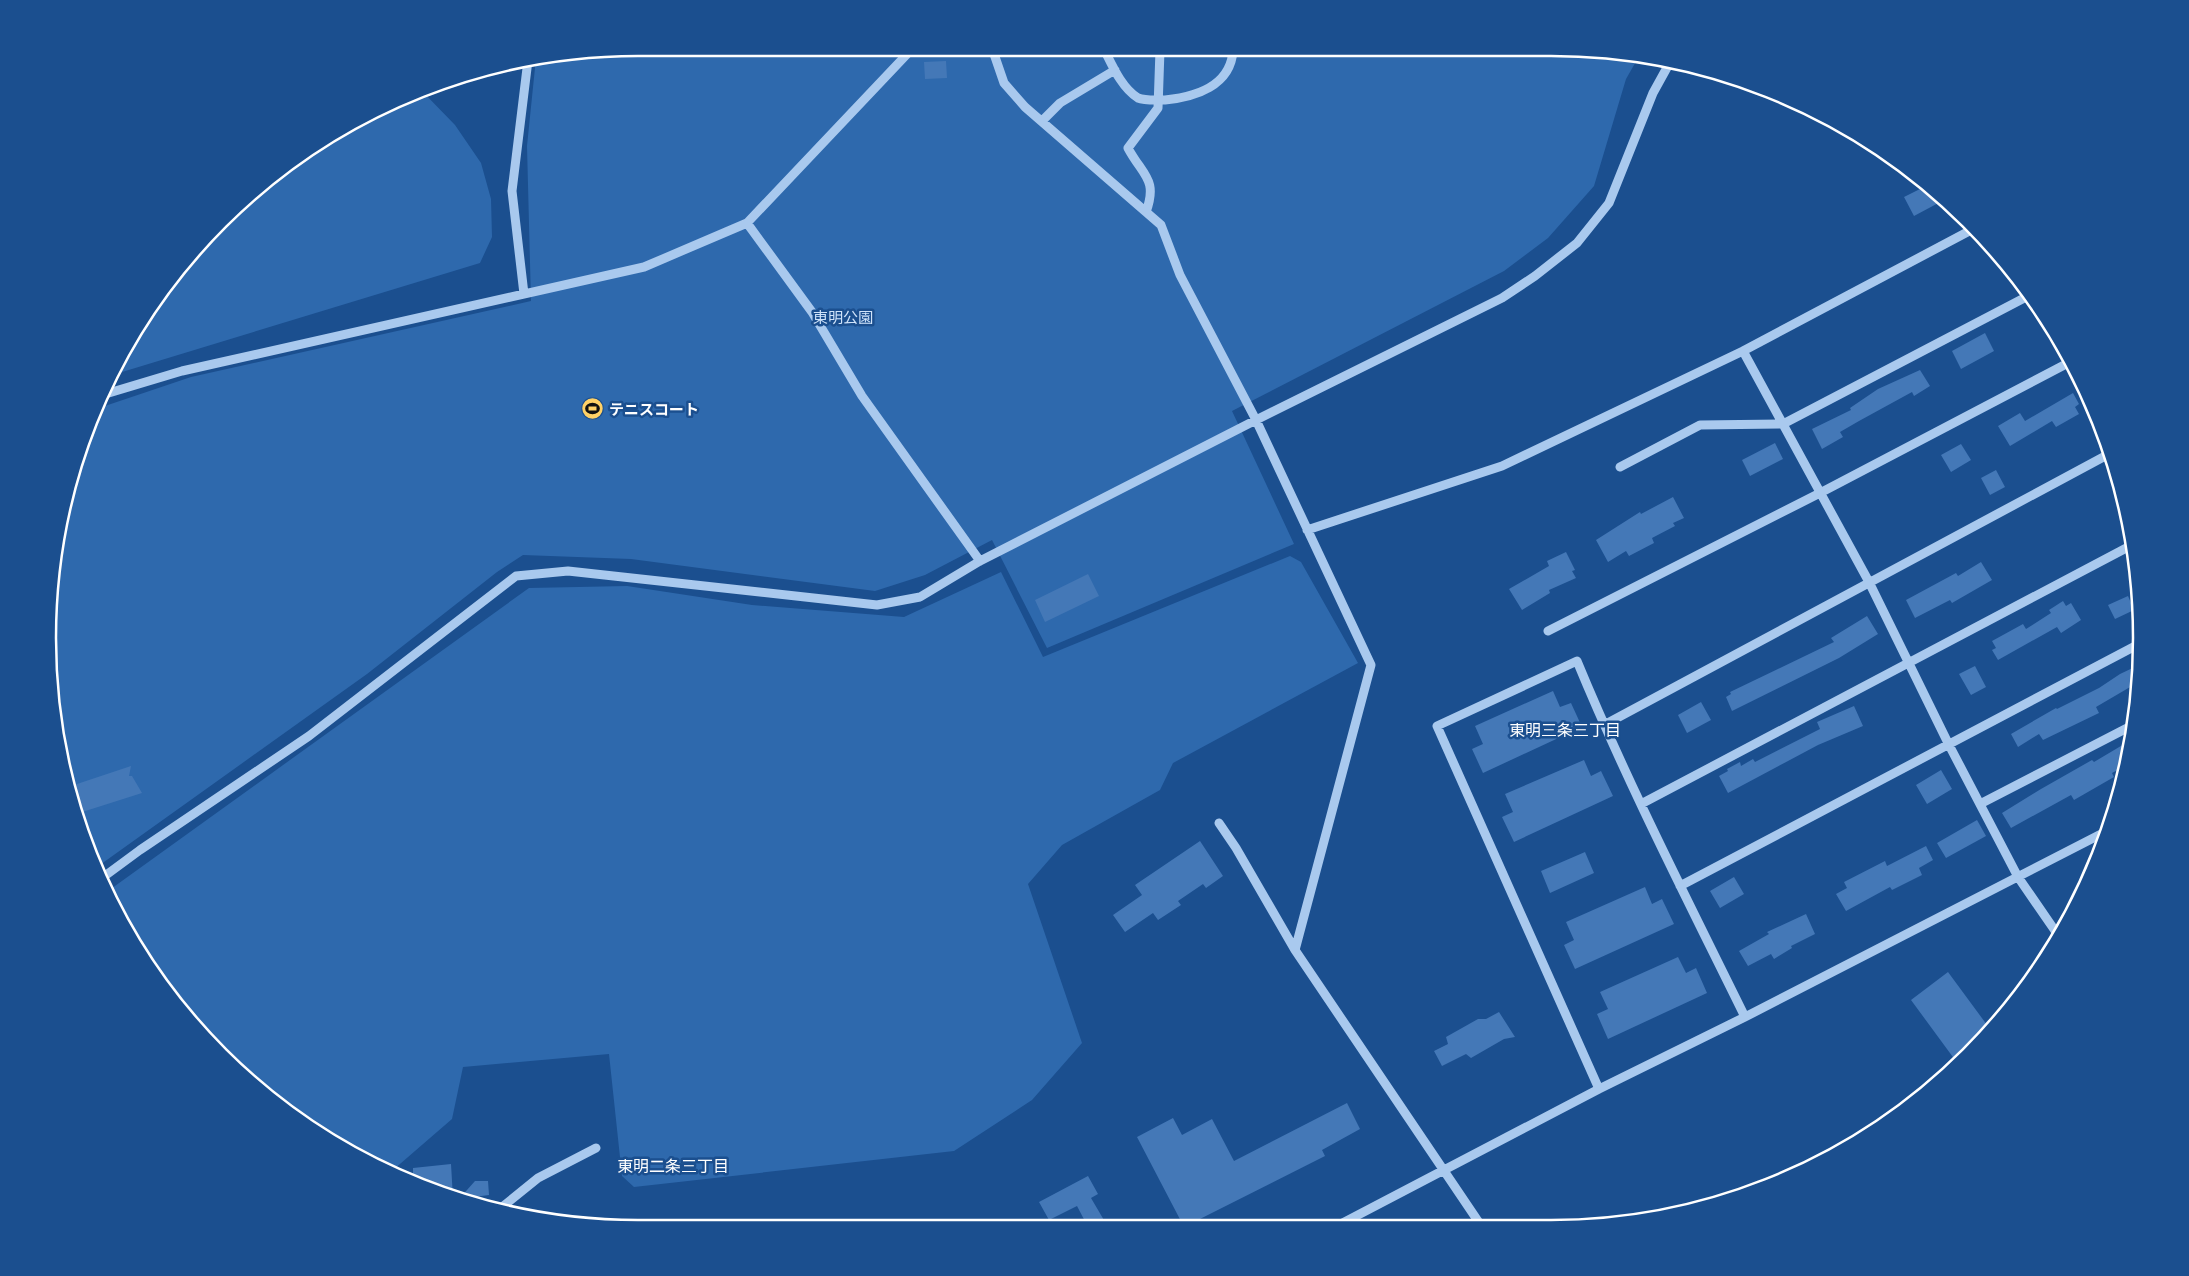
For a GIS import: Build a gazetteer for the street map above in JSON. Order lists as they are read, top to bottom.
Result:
{
  "districts": ["東明三条三丁目", "東明二条三丁目"],
  "parks": ["東明公園"],
  "places": {
    "sports": ["テニスコート"]
  }
}
